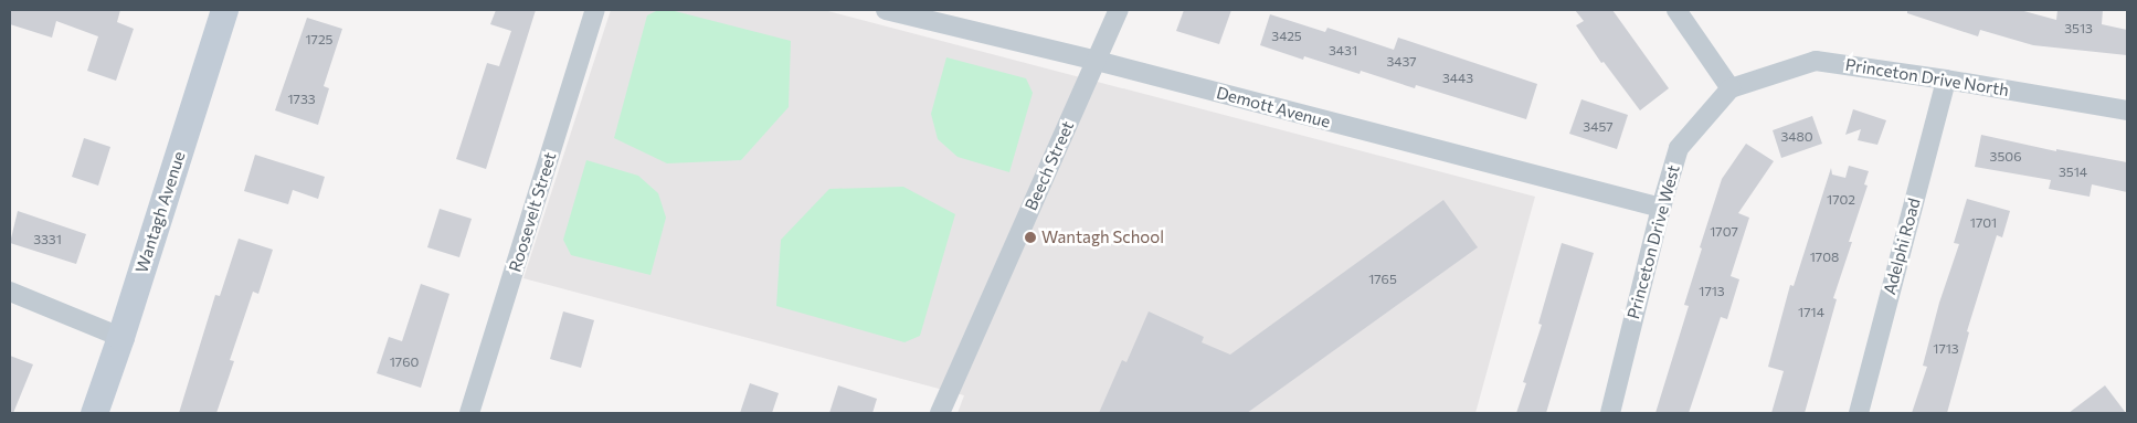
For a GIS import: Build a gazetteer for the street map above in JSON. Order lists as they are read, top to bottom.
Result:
{
  "streets": {
    "main road": ["Wantagh Avenue"],
    "street": [
      "Princeton Drive North",
      "Demott Avenue",
      "Beech Street",
      "Roosevelt Street",
      "Princeton Drive West",
      "Adelphi Road"
    ]
  },
  "crossings": [
    ["Princeton Drive North", "Princeton Drive West"],
    ["Princeton Drive North", "Adelphi Road"],
    ["Demott Avenue", "Beech Street"],
    ["Demott Avenue", "Princeton Drive West"]
  ],
  "places": ["Wantagh School"],
  "house_numbers": [
    "3513",
    "3425",
    "1725",
    "3431",
    "3437",
    "3443",
    "1733",
    "3457",
    "3480",
    "3506",
    "3514",
    "1702",
    "1701",
    "1707",
    "3331",
    "1708",
    "1765",
    "1713",
    "1714",
    "1713",
    "1760"
  ]
}
